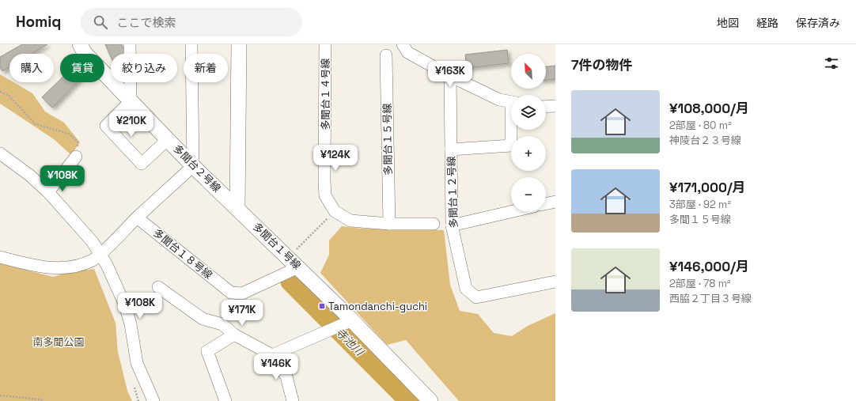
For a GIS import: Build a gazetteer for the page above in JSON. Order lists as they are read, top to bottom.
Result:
{
  "streets": {
    "street": [
      "多聞台１４号線",
      "多聞台１５号線",
      "多聞台２号線",
      "多聞台１２号線",
      "多聞台１号線",
      "多聞台１８号線"
    ]
  },
  "crossings": [
    ["多聞台１４号線", "多聞台１５号線"],
    ["多聞台２号線", "多聞台１号線"],
    ["多聞台１号線", "多聞台１８号線"]
  ],
  "water": ["寺池川"],
  "parks": ["南多聞公園"],
  "places": {
    "transit": ["Tamondanchi-guchi"]
  },
  "north": "top left",
  "page": {
    "header": "Homiq",
    "search": "ここで検索",
    "nav": ["地図", "経路", "保存済み"],
    "heading": "7件の物件",
    "map_buttons": ["+", "−"],
    "chip": [
      "購入",
      "賃貸",
      "絞り込み",
      "新着"
    ],
    "price": [
      "¥163K",
      "¥210K",
      "¥124K",
      "¥108K",
      "¥108K",
      "¥171K",
      "¥146K"
    ],
    "list": [
      {
        "name": "¥108,000/月",
        "note": "2部屋 · 80 m² · 神陵台２３号線"
      },
      {
        "name": "¥171,000/月",
        "note": "3部屋 · 92 m² · 多聞１５号線"
      },
      {
        "name": "¥146,000/月",
        "note": "2部屋 · 78 m² · 西脇２丁目３号線"
      }
    ]
  }
}
